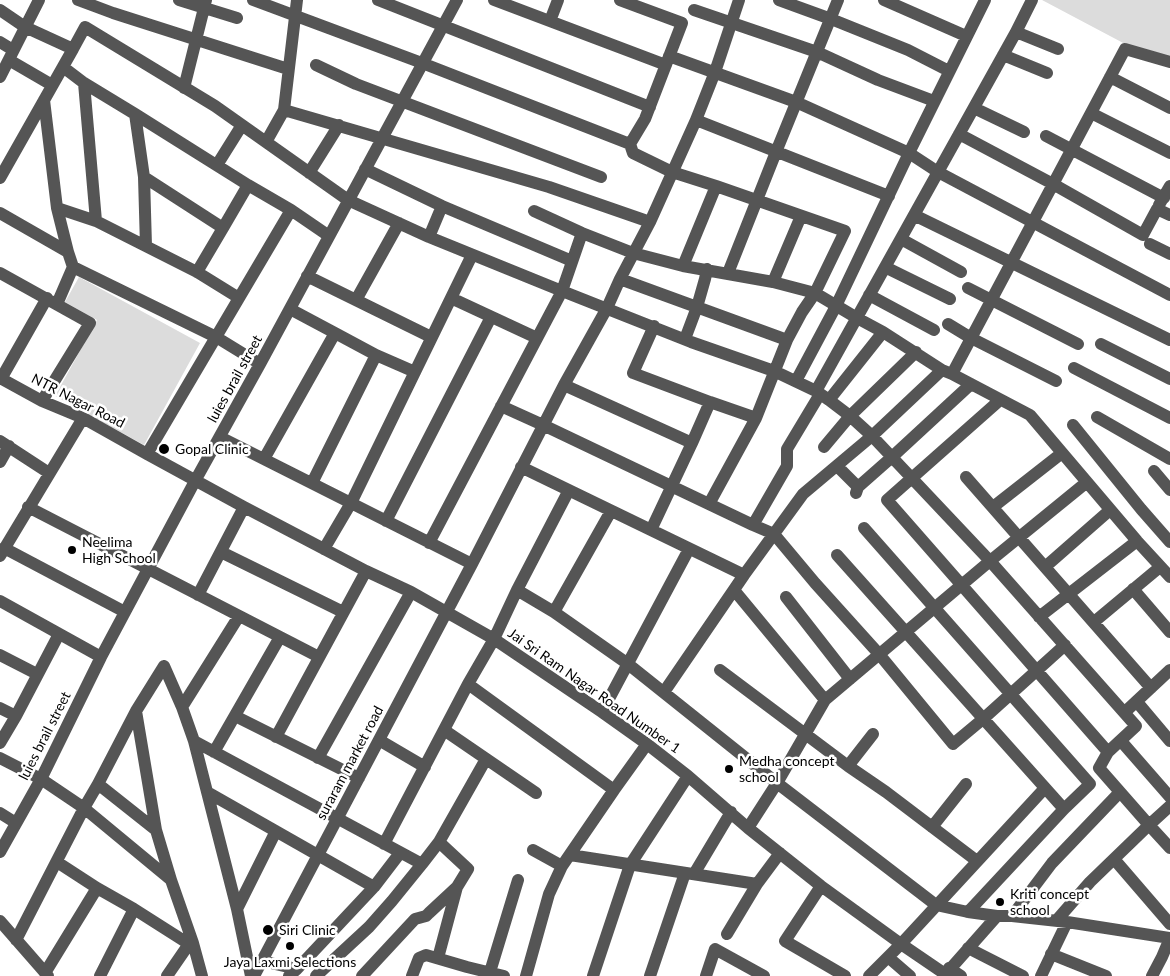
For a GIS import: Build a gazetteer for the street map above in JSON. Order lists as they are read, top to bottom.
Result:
{
  "streets": {
    "street": [
      "luies brail street",
      "NTR Nagar Road",
      "Jai Sri Ram Nagar Road Number 1",
      "suraram market road"
    ]
  },
  "crossings": [
    ["luies brail street", "NTR Nagar Road"],
    ["luies brail street", "Jai Sri Ram Nagar Road Number 1"],
    ["NTR Nagar Road", "Jai Sri Ram Nagar Road Number 1"],
    ["Jai Sri Ram Nagar Road Number 1", "suraram market road"]
  ],
  "places": [
    "Gopal Clinic",
    "Neelima High School",
    "Medha concept school",
    "Kriti concept school",
    "Siri Clinic",
    "Jaya Laxmi Selections"
  ]
}
